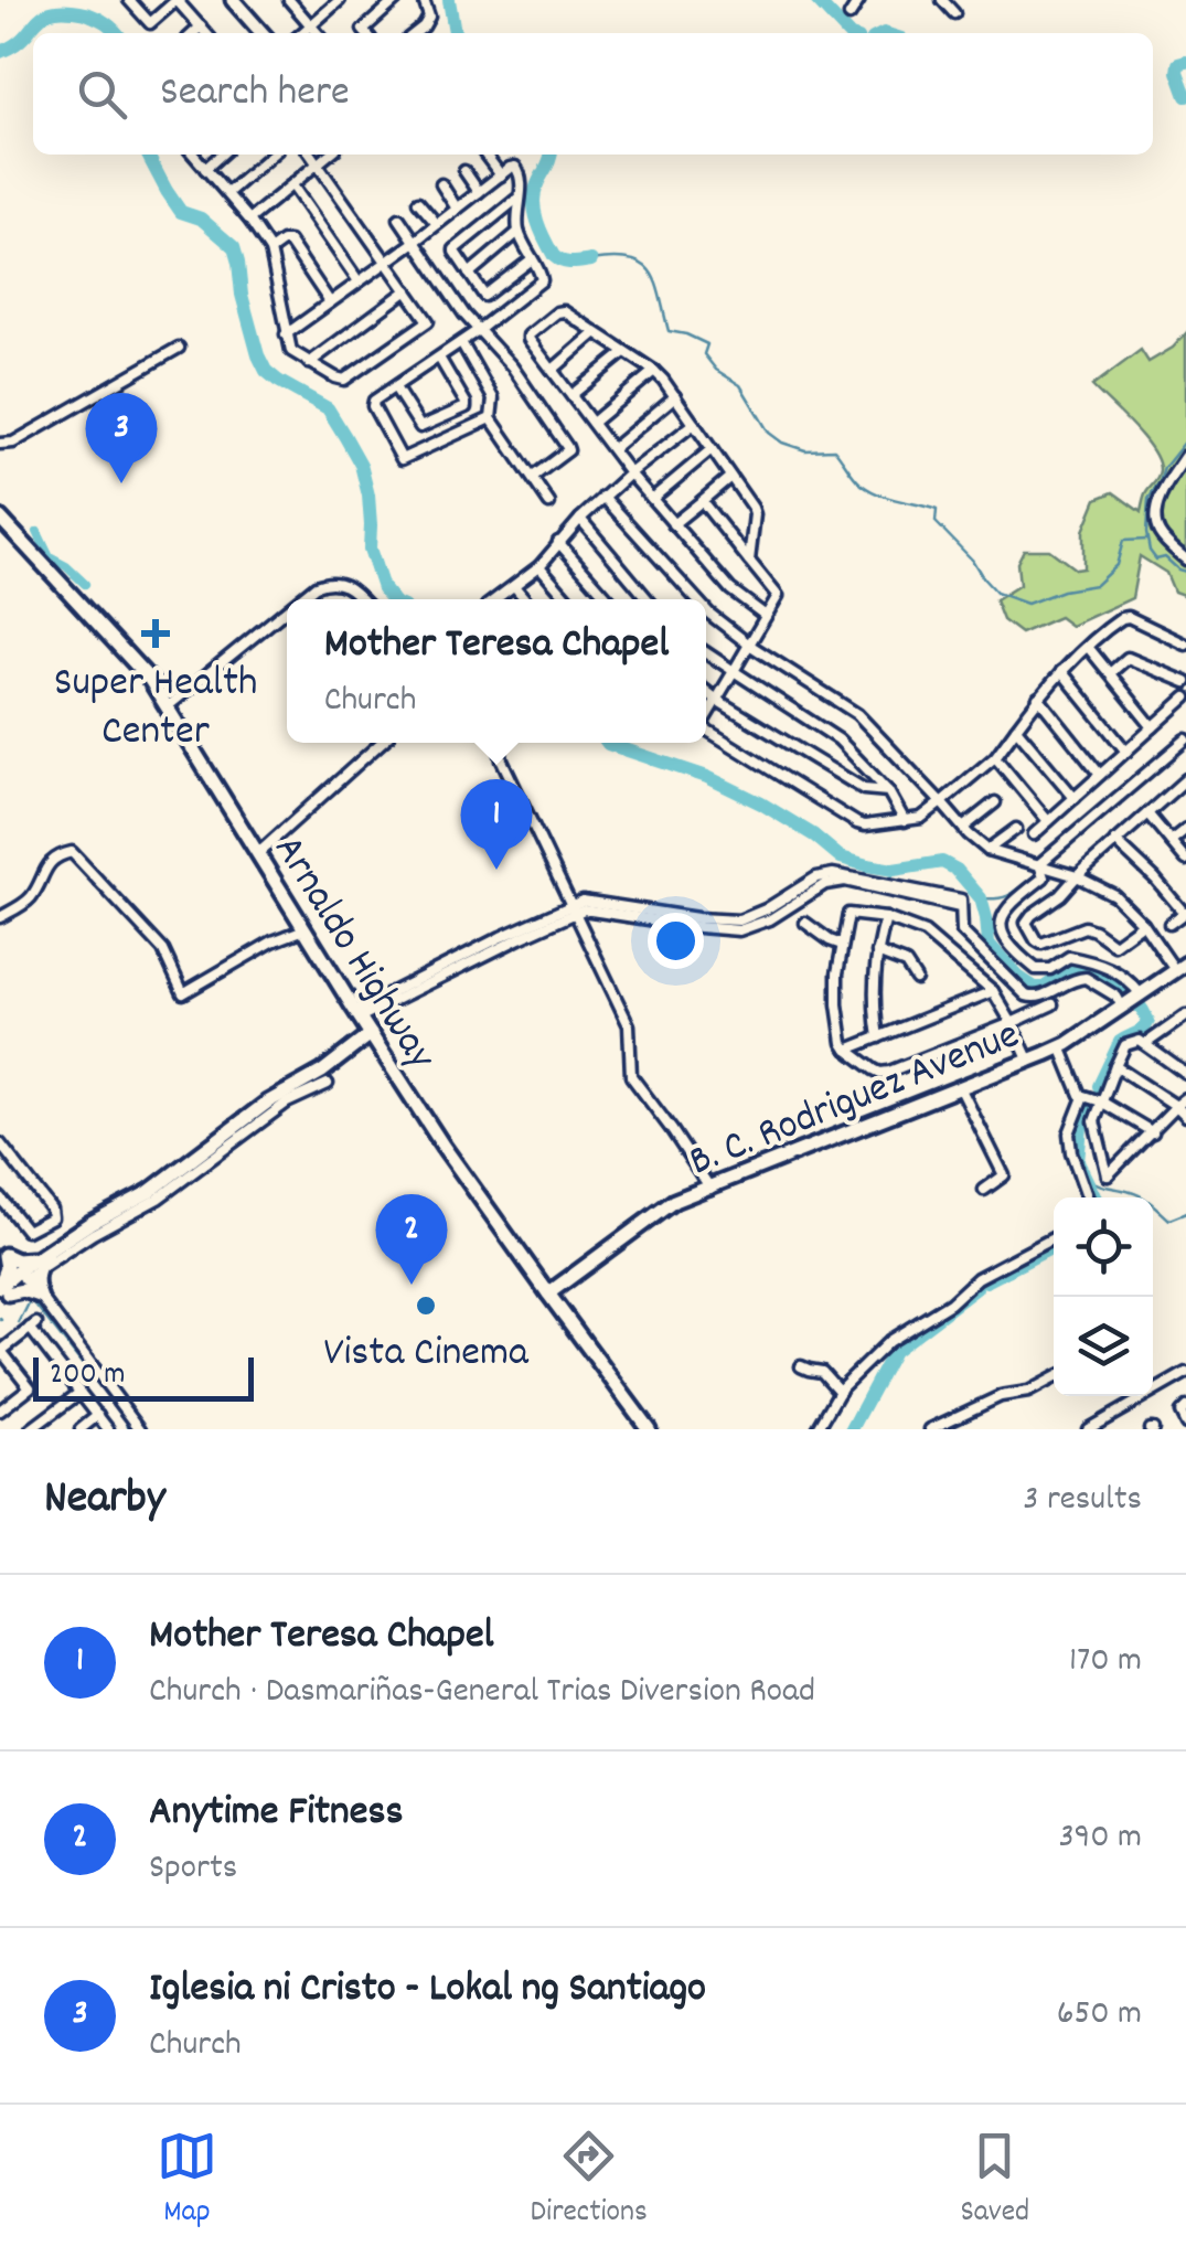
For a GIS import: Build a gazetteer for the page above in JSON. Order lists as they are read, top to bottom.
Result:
{
  "streets": {
    "street": ["Arnaldo Highway", "B. C. Rodriguez Avenue"]
  },
  "crossings": [
    ["Arnaldo Highway", "B. C. Rodriguez Avenue"]
  ],
  "places": {
    "health": ["Super Health Center"],
    "other": ["Vista Cinema"]
  },
  "scale_bar": "200 m",
  "page": {
    "search": "Search here",
    "pins": ["3", "1", "2"],
    "popup": ["Mother Teresa Chapel", "Church"],
    "scale": "200 m",
    "heading": ["Nearby", "3 results"],
    "list": [
      {
        "mark": "1",
        "name": "Mother Teresa Chapel",
        "note": "Church · Dasmariñas-General Trias Diversion Road",
        "value": "170 m"
      },
      {
        "mark": "2",
        "name": "Anytime Fitness",
        "note": "Sports",
        "value": "390 m"
      },
      {
        "mark": "3",
        "name": "Iglesia ni Cristo - Lokal ng Santiago",
        "note": "Church",
        "value": "650 m"
      }
    ],
    "nav": ["Map", "Directions", "Saved"]
  }
}
